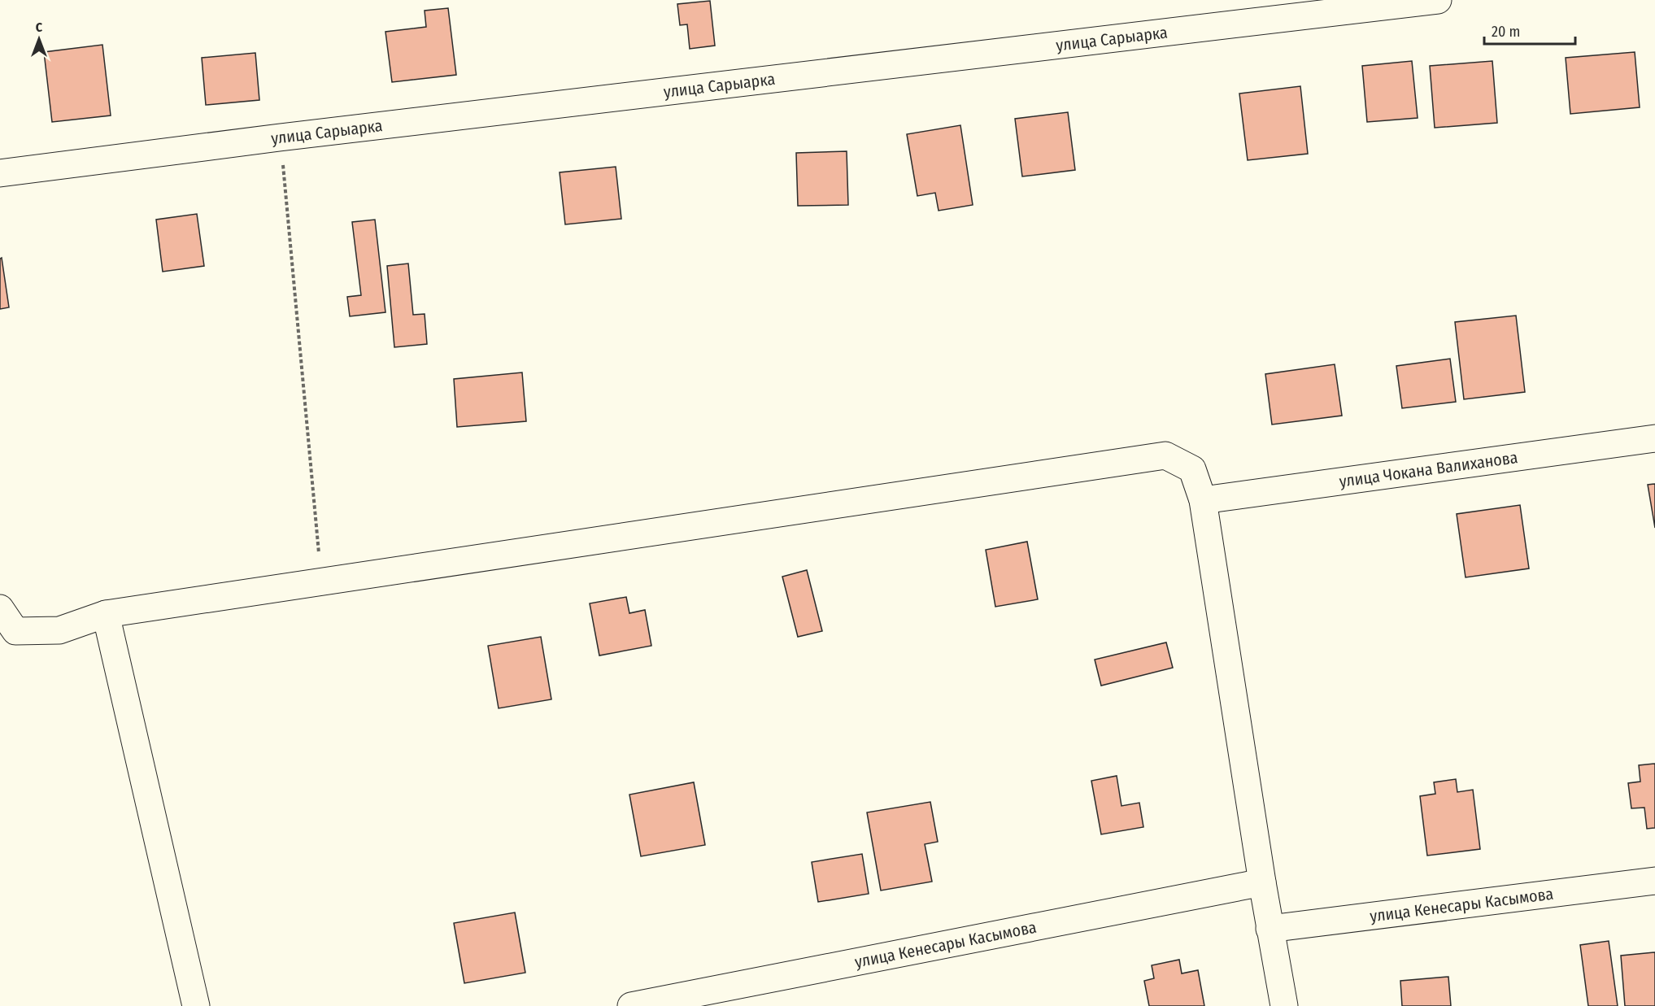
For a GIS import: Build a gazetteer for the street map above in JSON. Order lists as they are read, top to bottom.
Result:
{
  "streets": {
    "street": ["улица Сарыарка", "улица Чокана Валиханова", "улица Кенесары Касымова"]
  },
  "scale_bar": "20 m",
  "north": "top"
}
